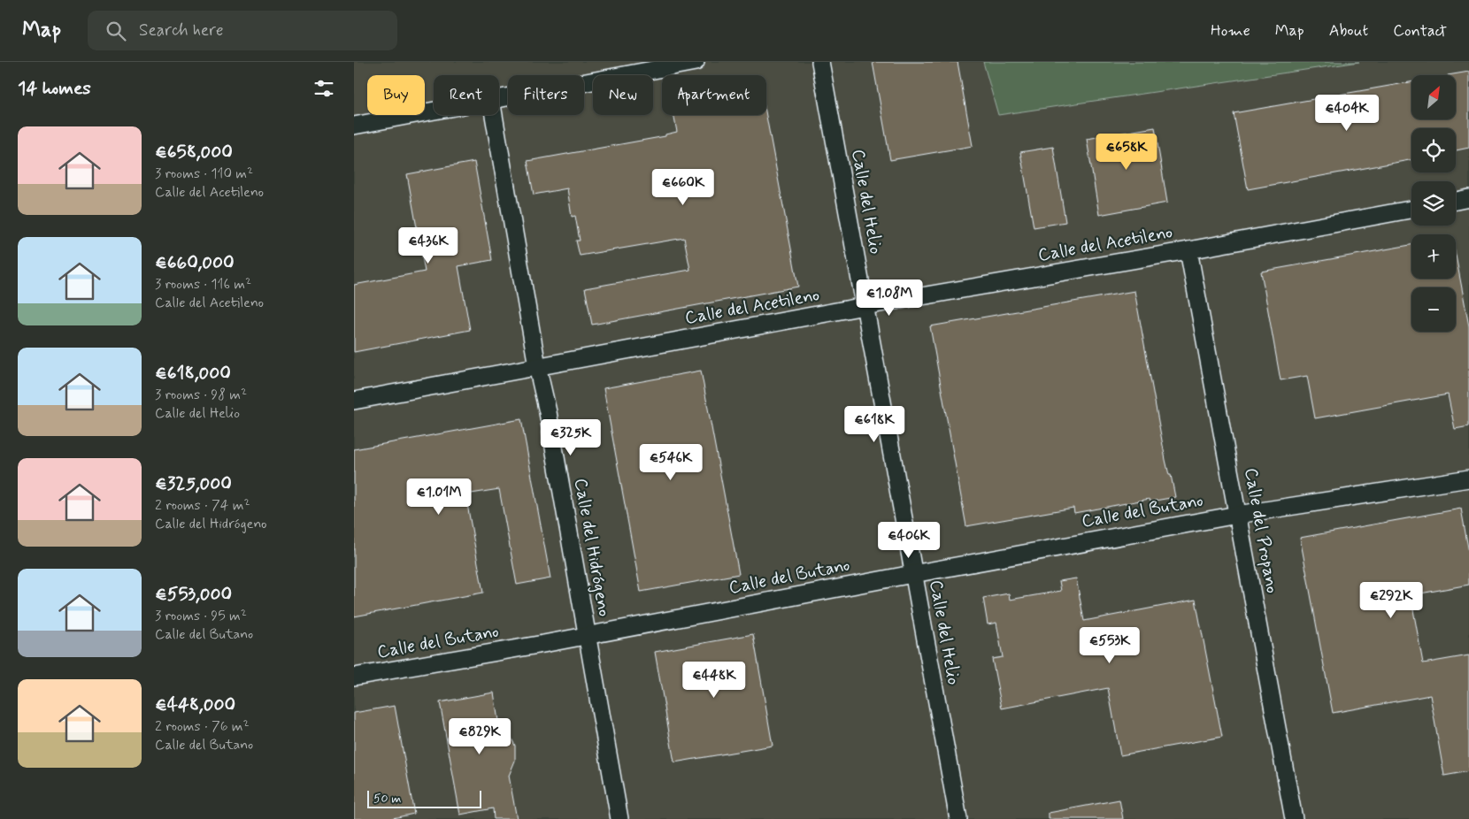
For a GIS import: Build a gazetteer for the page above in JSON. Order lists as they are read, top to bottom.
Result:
{
  "streets": {
    "street": [
      "Calle del Helio",
      "Calle del Acetileno",
      "Calle del Butano",
      "Calle del Propano",
      "Calle del Hidrógeno"
    ]
  },
  "crossings": [
    ["Calle del Helio", "Calle del Acetileno"],
    ["Calle del Helio", "Calle del Butano"],
    ["Calle del Acetileno", "Calle del Propano"],
    ["Calle del Acetileno", "Calle del Hidrógeno"],
    ["Calle del Butano", "Calle del Propano"],
    ["Calle del Butano", "Calle del Hidrógeno"]
  ],
  "scale_bar": "50 m",
  "north": "top right",
  "page": {
    "header": "Map",
    "search": "Search here",
    "nav": [
      "Home",
      "Map",
      "About",
      "Contact"
    ],
    "heading": "14 homes",
    "map_buttons": ["+", "−"],
    "chip": [
      "Buy",
      "Rent",
      "Filters",
      "New",
      "Apartment"
    ],
    "price": [
      "€404K",
      "€658K",
      "€660K",
      "€436K",
      "€1.08M",
      "€618K",
      "€325K",
      "€546K",
      "€1.01M",
      "€406K",
      "€292K",
      "€553K",
      "€448K",
      "€829K"
    ],
    "list": [
      {
        "name": "€658,000",
        "note": "3 rooms · 110 m² · Calle del Acetileno"
      },
      {
        "name": "€660,000",
        "note": "3 rooms · 116 m² · Calle del Acetileno"
      },
      {
        "name": "€618,000",
        "note": "3 rooms · 98 m² · Calle del Helio"
      },
      {
        "name": "€325,000",
        "note": "2 rooms · 74 m² · Calle del Hidrógeno"
      },
      {
        "name": "€553,000",
        "note": "3 rooms · 95 m² · Calle del Butano"
      },
      {
        "name": "€448,000",
        "note": "2 rooms · 76 m² · Calle del Butano"
      }
    ],
    "scale": "50 m"
  }
}
